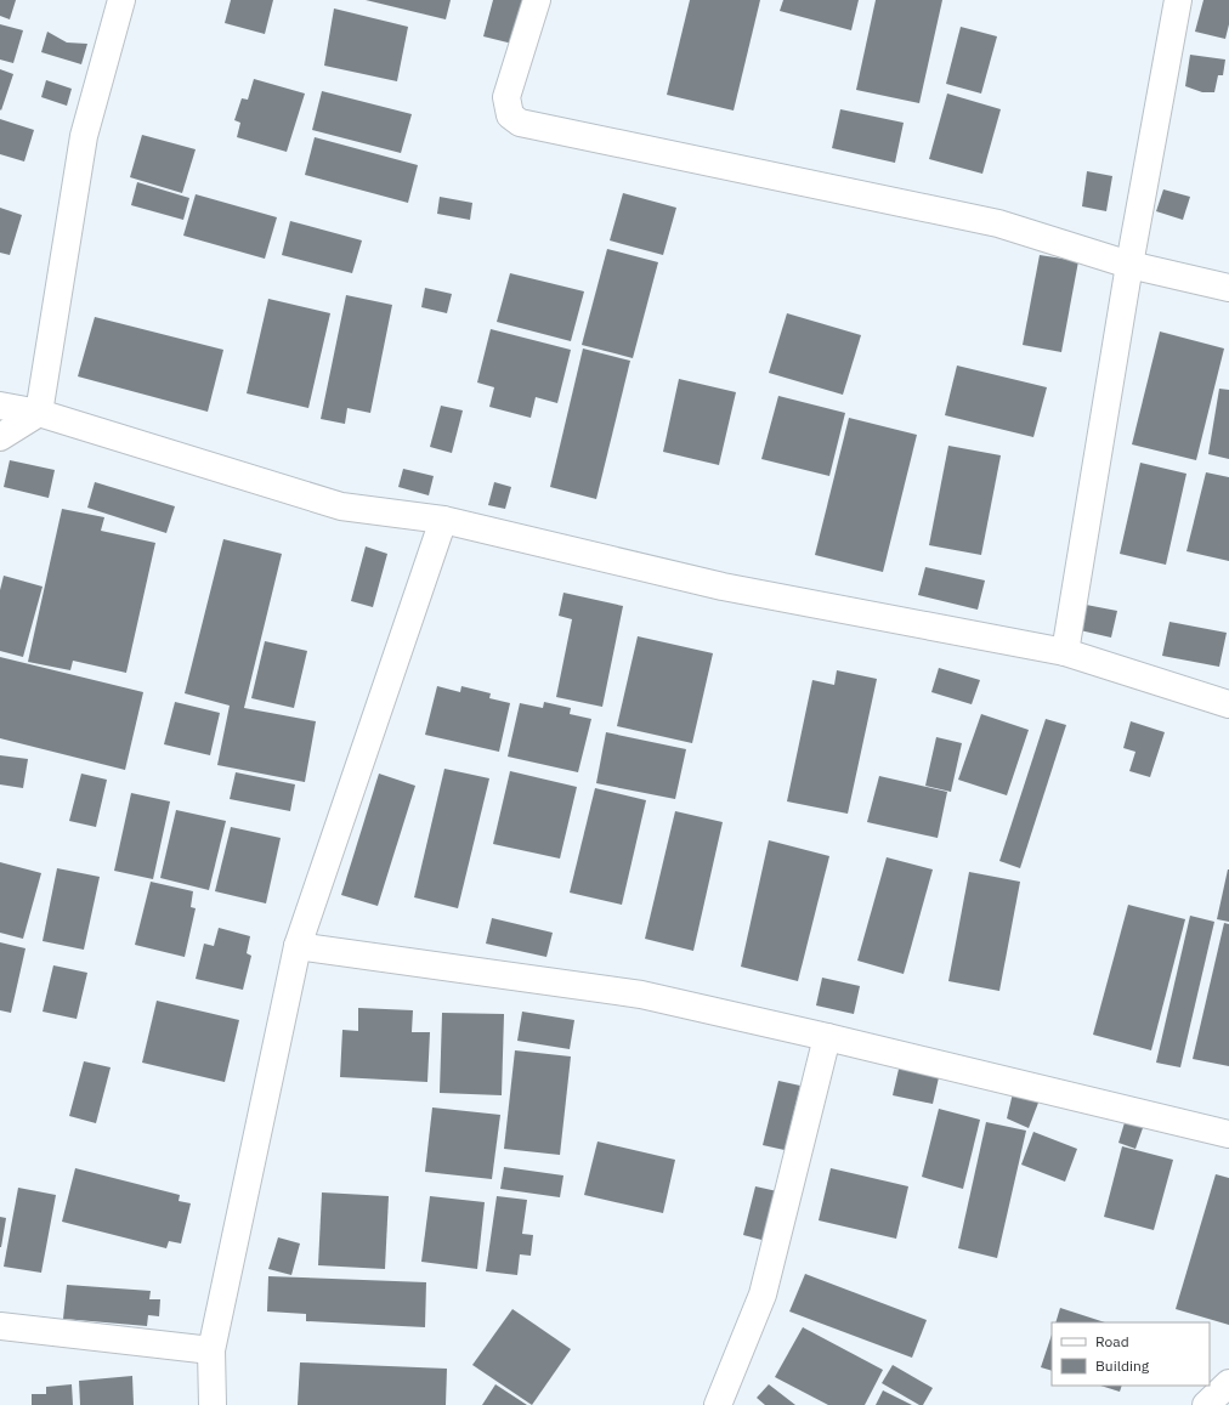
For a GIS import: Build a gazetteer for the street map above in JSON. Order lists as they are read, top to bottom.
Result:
{
  "legend": ["Road", "Building"]
}
